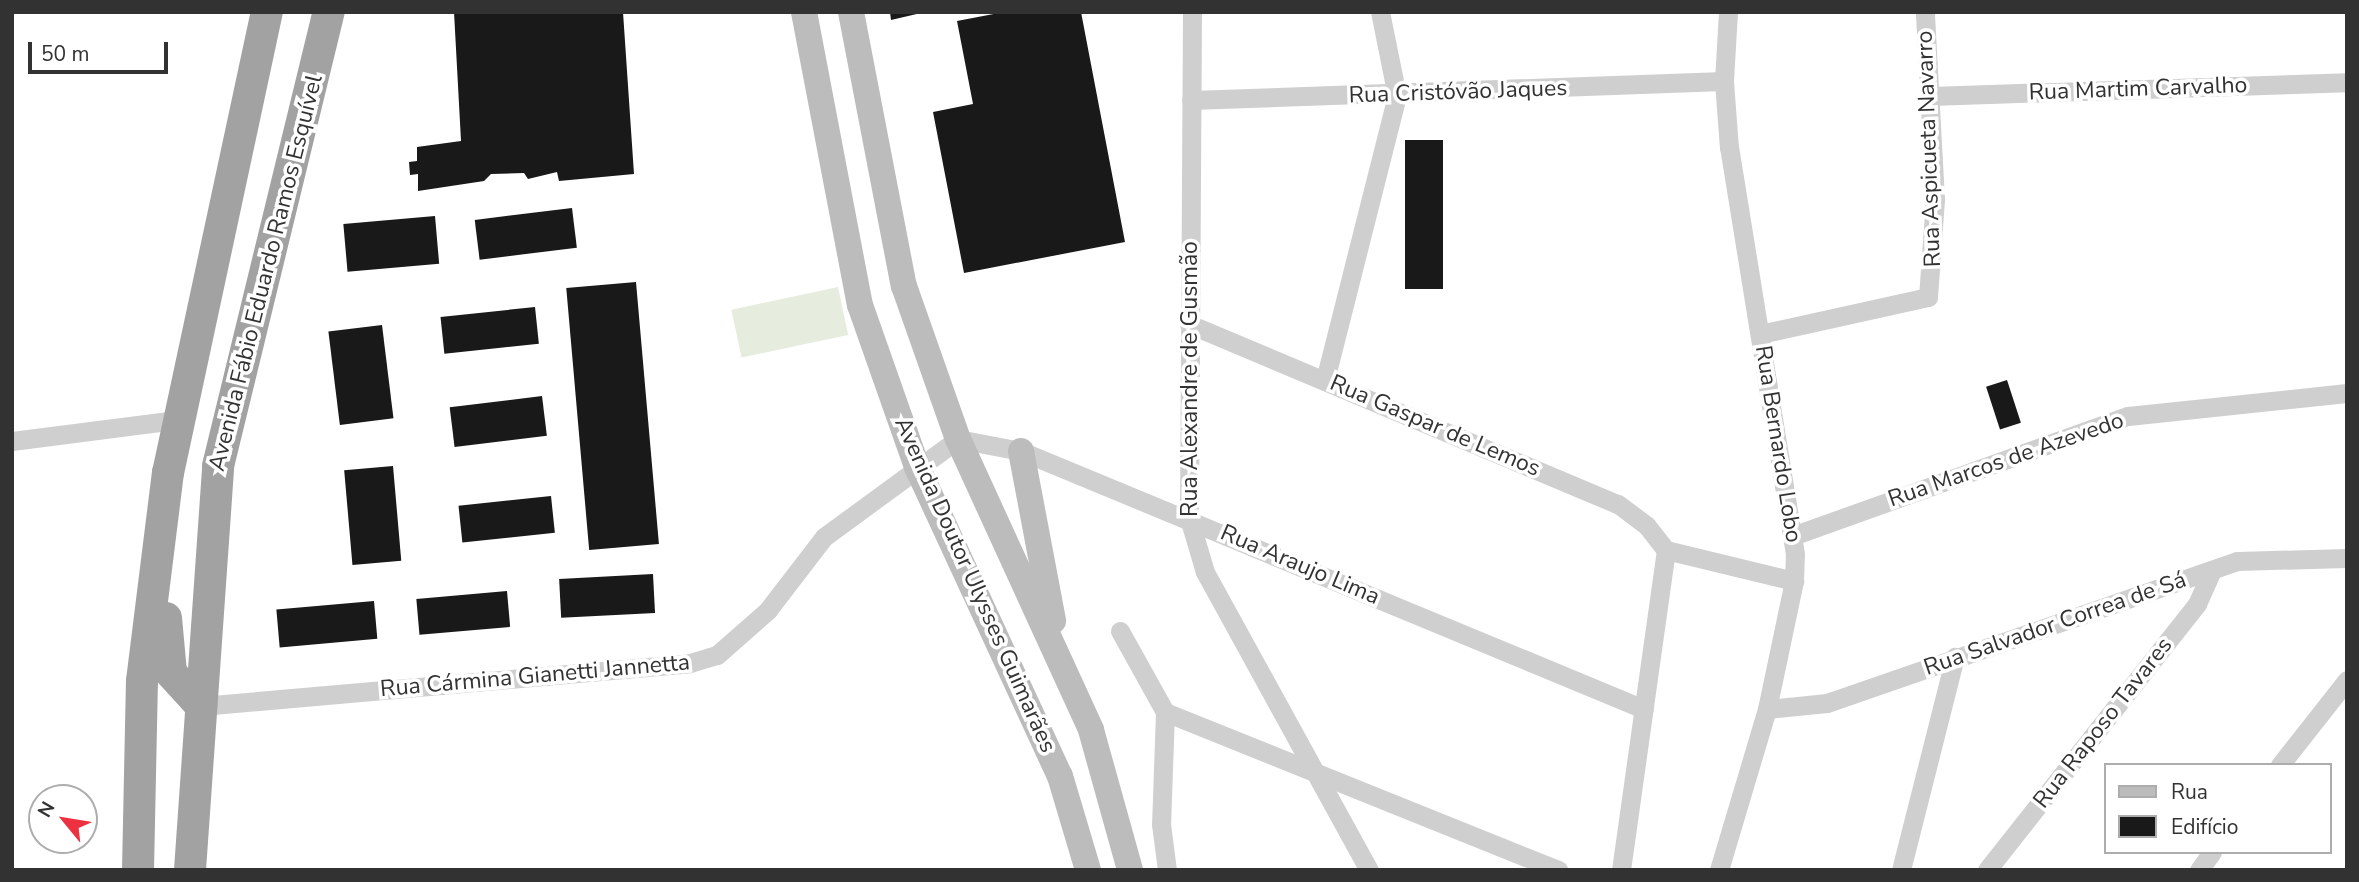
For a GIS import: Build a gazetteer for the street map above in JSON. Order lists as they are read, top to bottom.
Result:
{
  "streets": {
    "highway": ["Avenida Fábio Eduardo Ramos Esquível"],
    "main road": ["Avenida Doutor Ulysses Guimarães"],
    "street": [
      "Rua Martim Carvalho",
      "Rua Cristóvão Jaques",
      "Rua Aspicueta Navarro",
      "Rua Alexandre de Gusmão",
      "Rua Gaspar de Lemos",
      "Rua Bernardo Lobo",
      "Rua Marcos de Azevedo",
      "Rua Araujo Lima",
      "Rua Salvador Correa de Sá",
      "Rua Cármina Gianetti Jannetta",
      "Rua Raposo Tavares"
    ]
  },
  "crossings": [
    ["Rua Martim Carvalho", "Rua Aspicueta Navarro"],
    ["Rua Cristóvão Jaques", "Rua Alexandre de Gusmão"],
    ["Rua Cristóvão Jaques", "Rua Bernardo Lobo"],
    ["Rua Aspicueta Navarro", "Rua Bernardo Lobo"],
    ["Avenida Fábio Eduardo Ramos Esquível", "Rua Cármina Gianetti Jannetta"],
    ["Rua Alexandre de Gusmão", "Rua Gaspar de Lemos"],
    ["Rua Alexandre de Gusmão", "Rua Araujo Lima"],
    ["Rua Bernardo Lobo", "Rua Marcos de Azevedo"],
    ["Rua Bernardo Lobo", "Rua Salvador Correa de Sá"],
    ["Rua Araujo Lima", "Avenida Doutor Ulysses Guimarães"],
    ["Avenida Doutor Ulysses Guimarães", "Rua Cármina Gianetti Jannetta"],
    ["Rua Salvador Correa de Sá", "Rua Raposo Tavares"]
  ],
  "legend": ["Rua", "Edifício"],
  "scale_bar": "50 m",
  "north": "top left"
}
